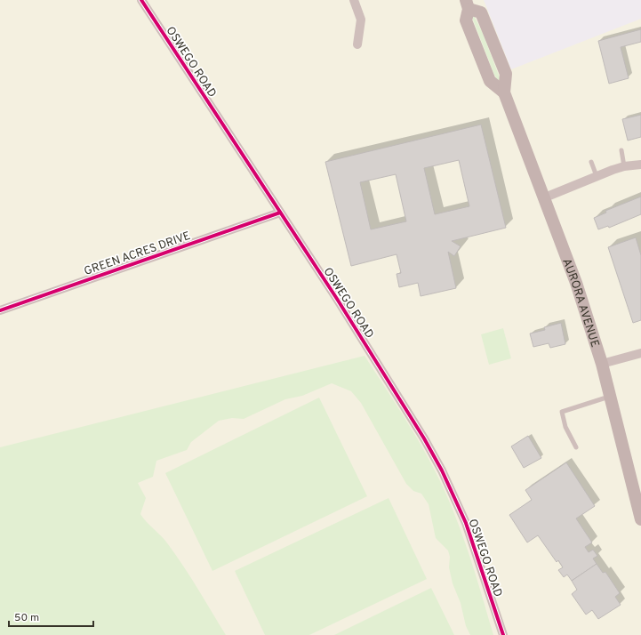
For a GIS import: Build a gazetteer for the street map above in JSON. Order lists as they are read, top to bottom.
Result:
{
  "streets": {
    "main road": ["AURORA AVENUE"],
    "street": ["OSWEGO ROAD", "GREEN ACRES DRIVE"]
  },
  "crossings": [
    ["OSWEGO ROAD", "GREEN ACRES DRIVE"]
  ],
  "scale_bar": "50 m"
}
